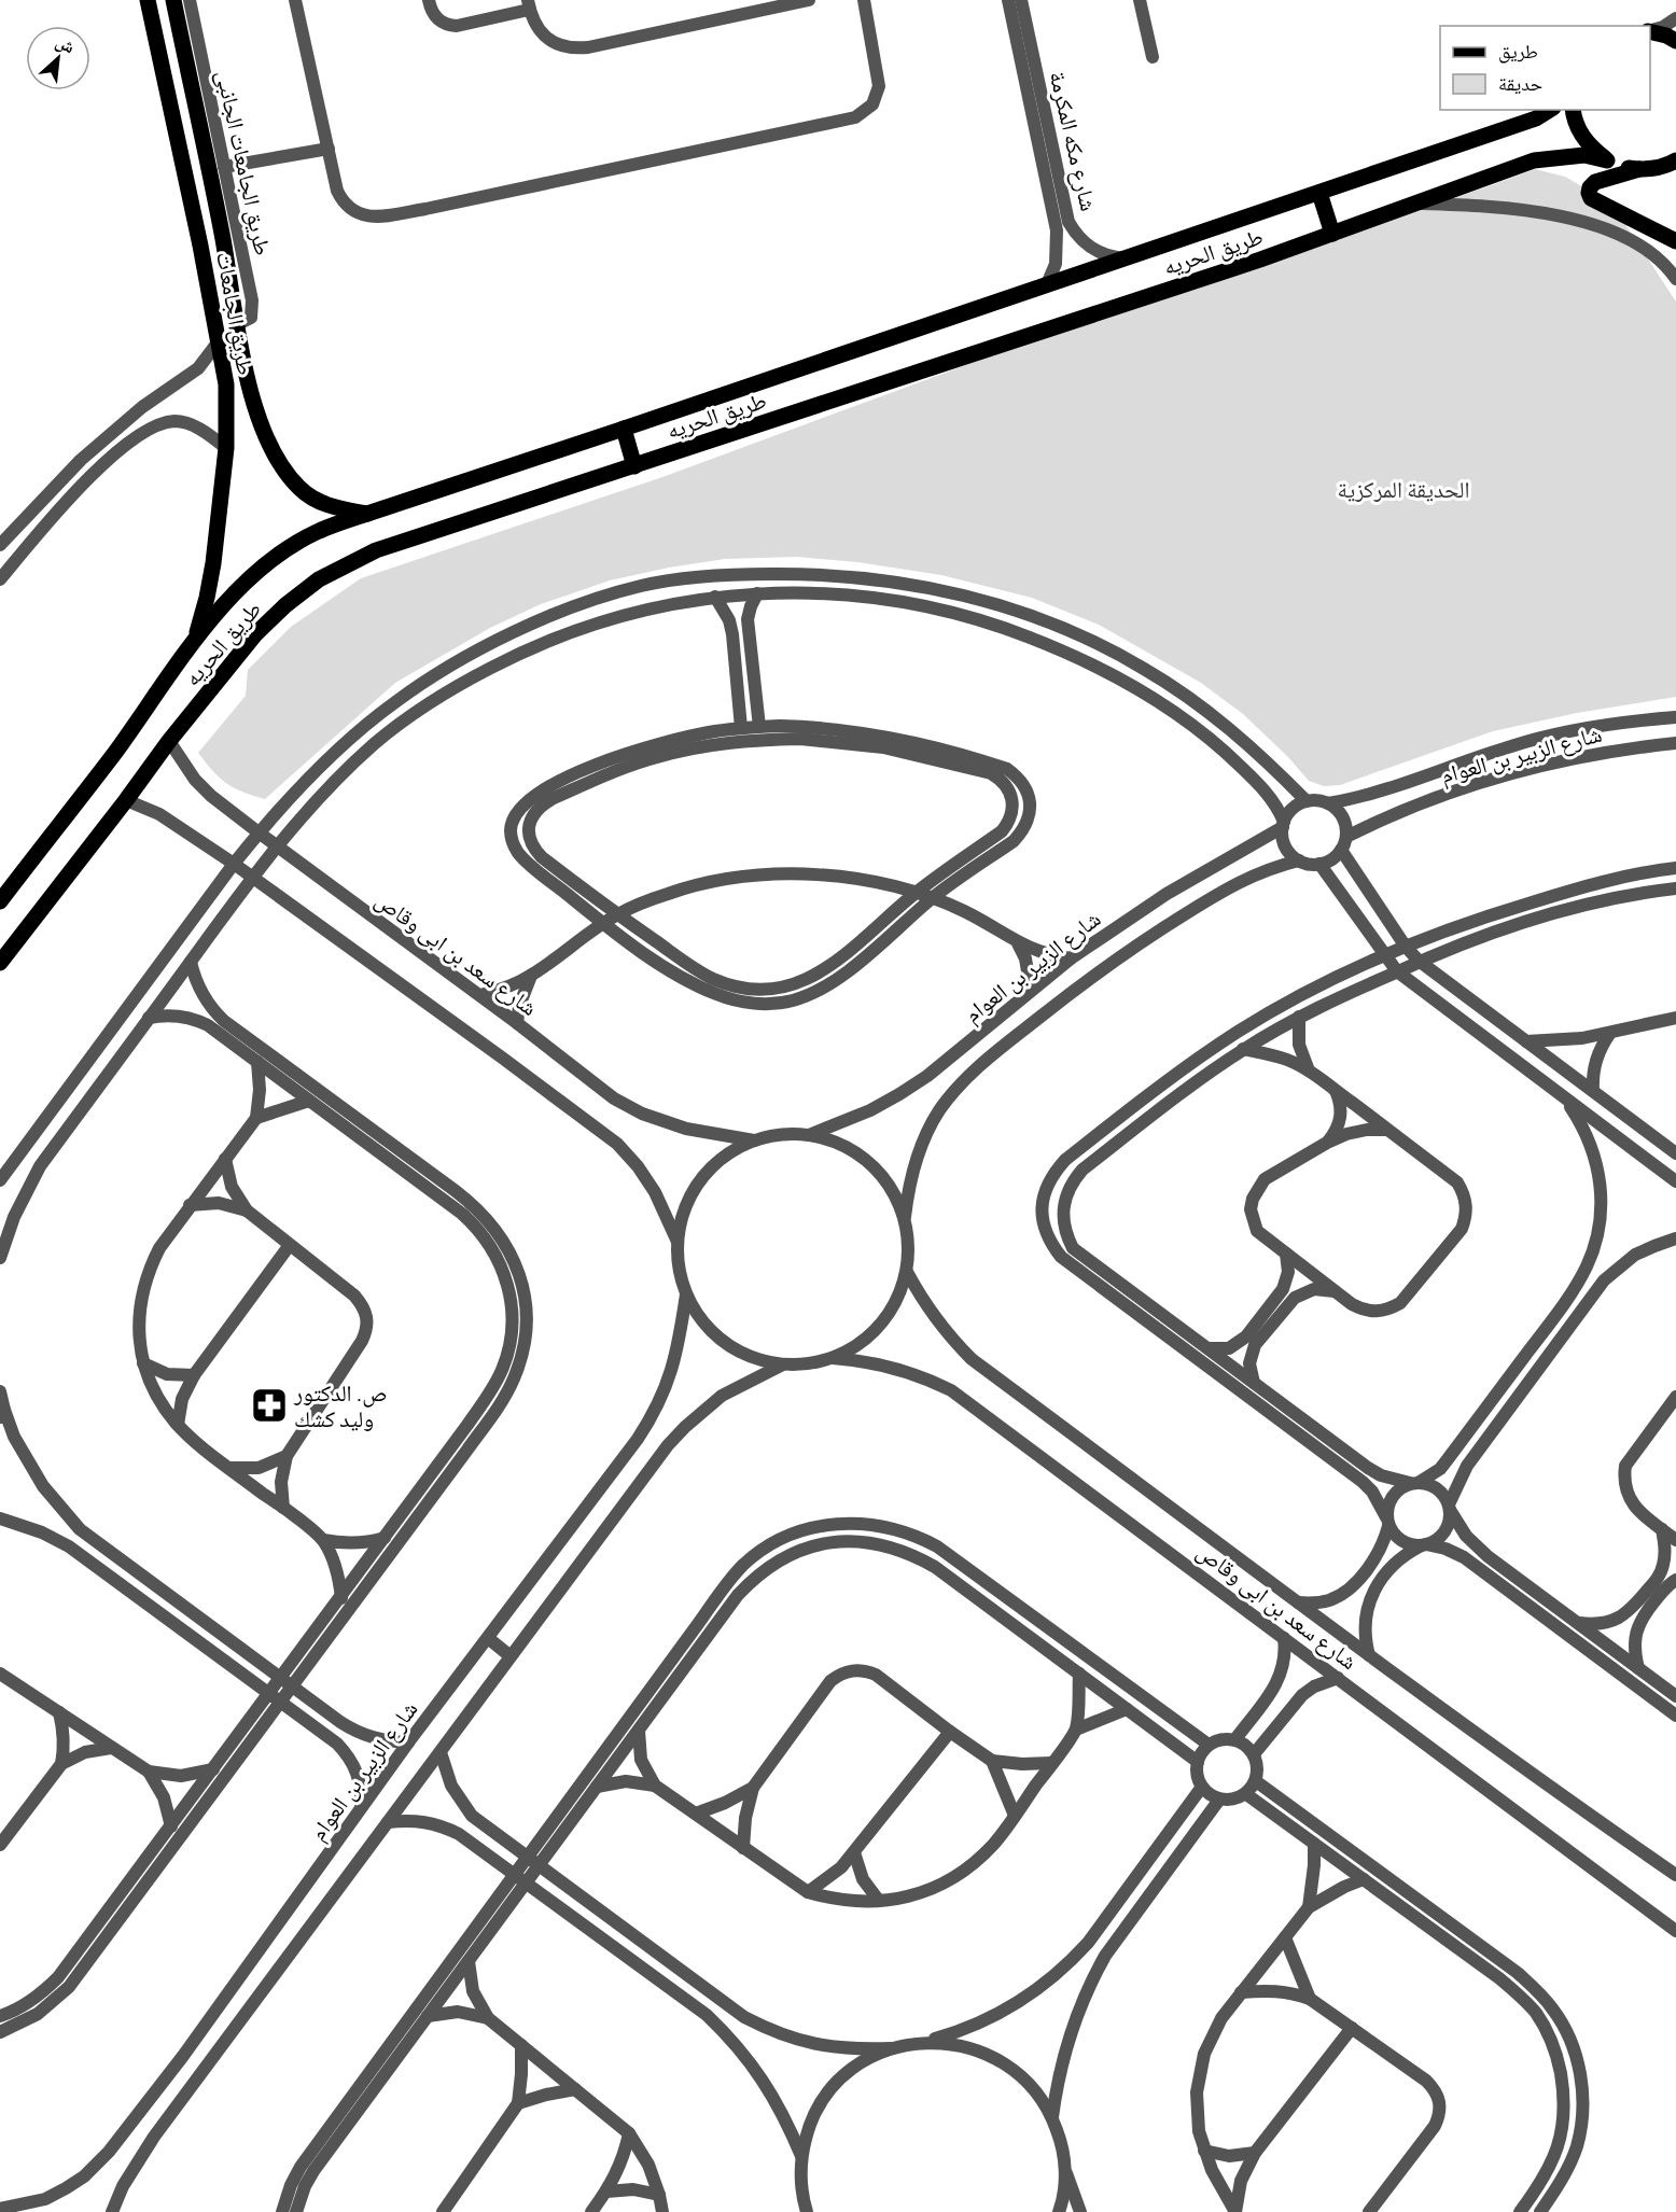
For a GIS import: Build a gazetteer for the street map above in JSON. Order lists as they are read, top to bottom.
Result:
{
  "streets": {
    "main road": ["طريق الحريه", "طريق الجامعات"],
    "street": [
      "شارع مكه المكرمة",
      "طريق الجامعات الجانبى",
      "شارع الزبير بن العوام",
      "شارع سعد بن ابى وقاص"
    ]
  },
  "crossings": [
    ["شارع مكه المكرمة", "طريق الحريه"],
    ["طريق الجامعات الجانبى", "طريق الجامعات"],
    ["طريق الحريه", "طريق الجامعات"],
    ["طريق الحريه", "شارع سعد بن ابى وقاص"],
    ["شارع الزبير بن العوام", "شارع سعد بن ابى وقاص"]
  ],
  "parks": ["الحديقة المركزية"],
  "places": {
    "pharmacy": ["ص. الدكتور وليد كشك"]
  },
  "legend": ["طريق", "حديقة"],
  "north": "top right"
}
